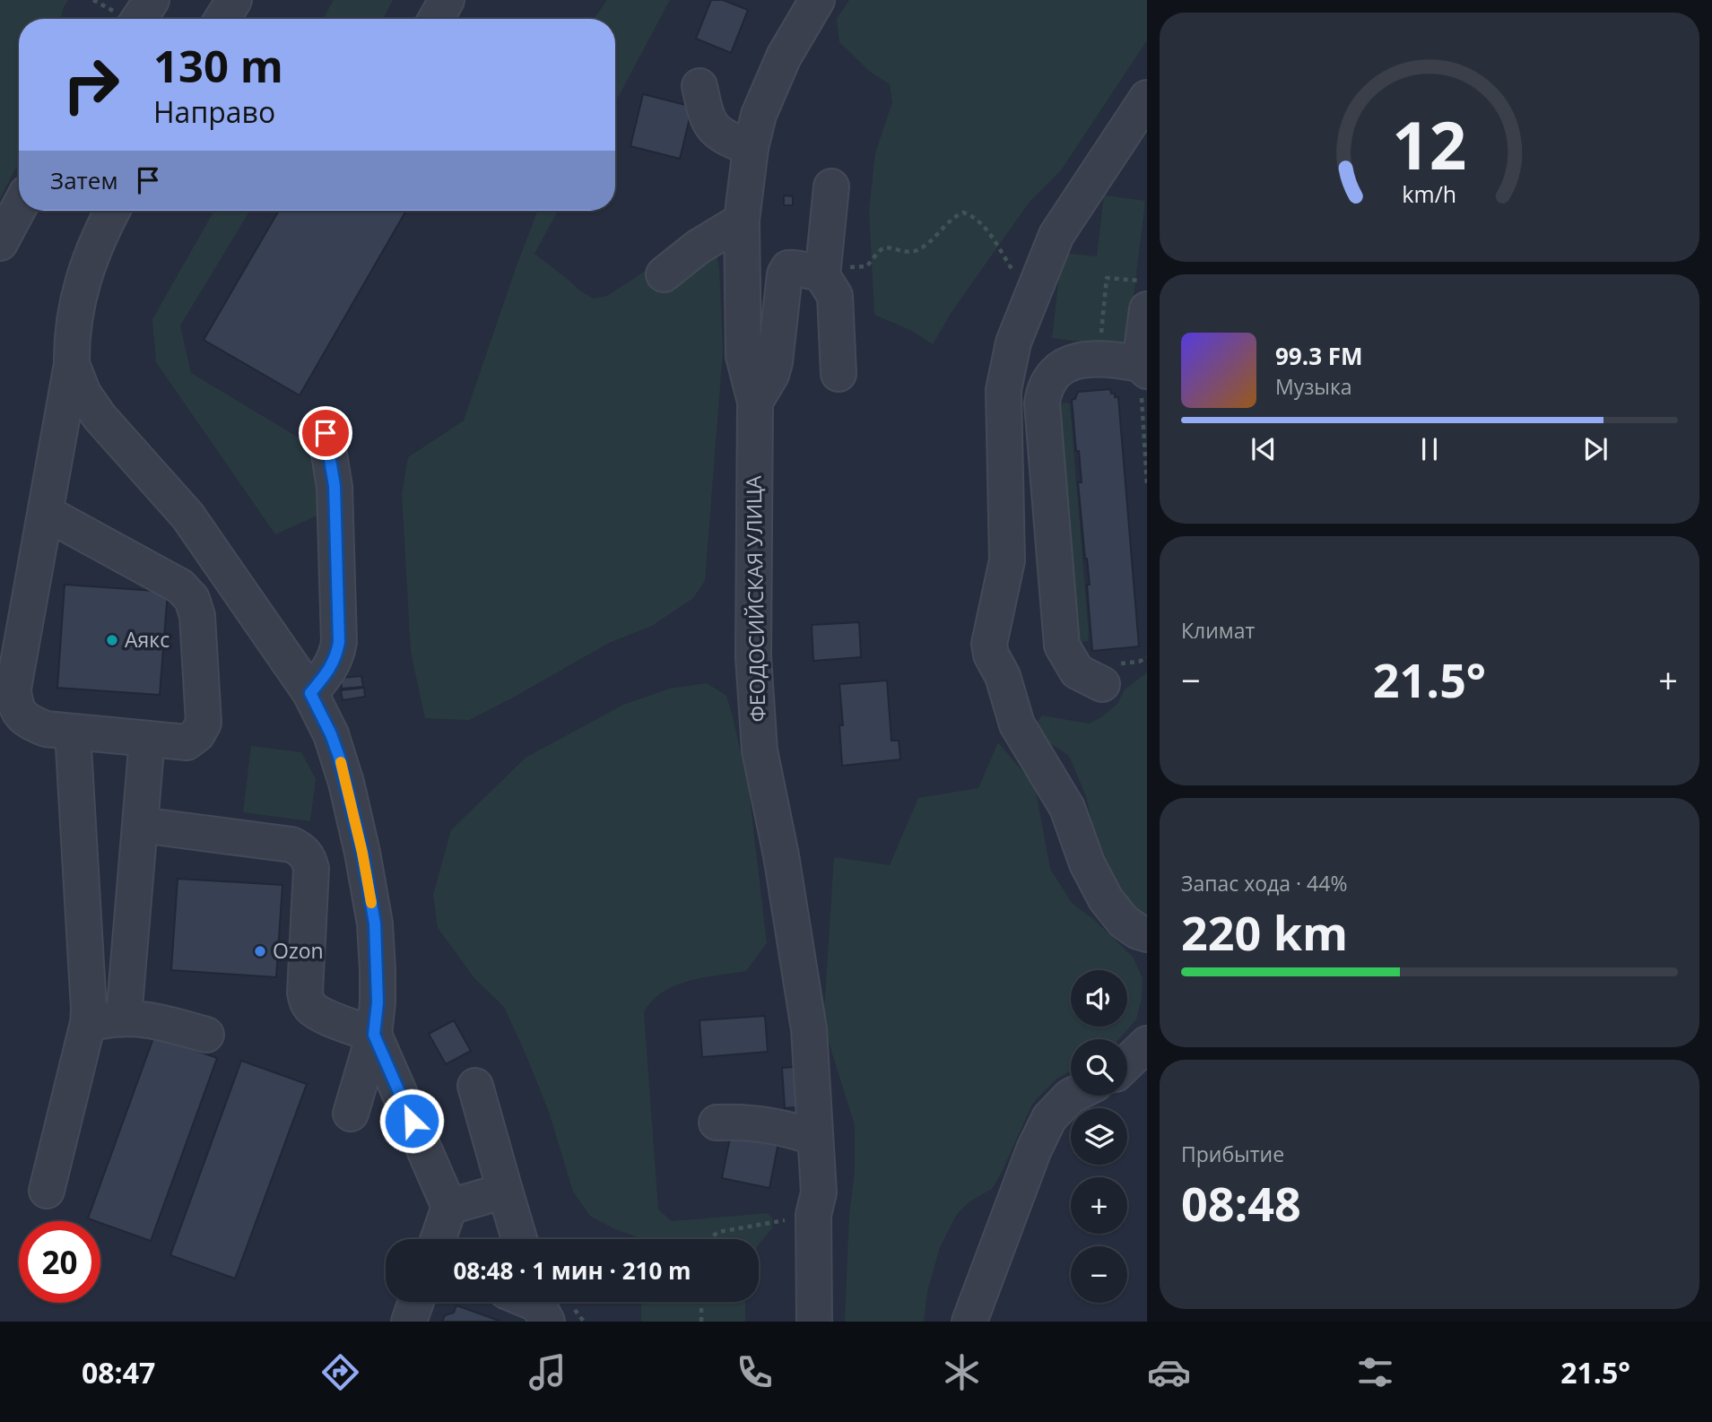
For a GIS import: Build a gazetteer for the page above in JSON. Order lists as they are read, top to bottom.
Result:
{
  "streets": {
    "street": ["ФЕОДОСИЙСКАЯ УЛИЦА"]
  },
  "places": ["Аякс", "Ozon"],
  "page": {
    "turn": ["130 m", "Направо"],
    "then": "Затем",
    "song": ["99.3 FM", "Музыка"],
    "tile": [
      "Климат",
      ["Запас хода · 44%", "220 km"],
      ["Прибытие", "08:48"]
    ],
    "heat": ["−", "21.5°", "+"],
    "map_buttons": ["+", "−"],
    "limit": "20",
    "trip": "08:48 · 1 мин · 210 m",
    "tabs": ["08:47", "21.5°"],
    "gauge": ["12", "km/h"]
  }
}
